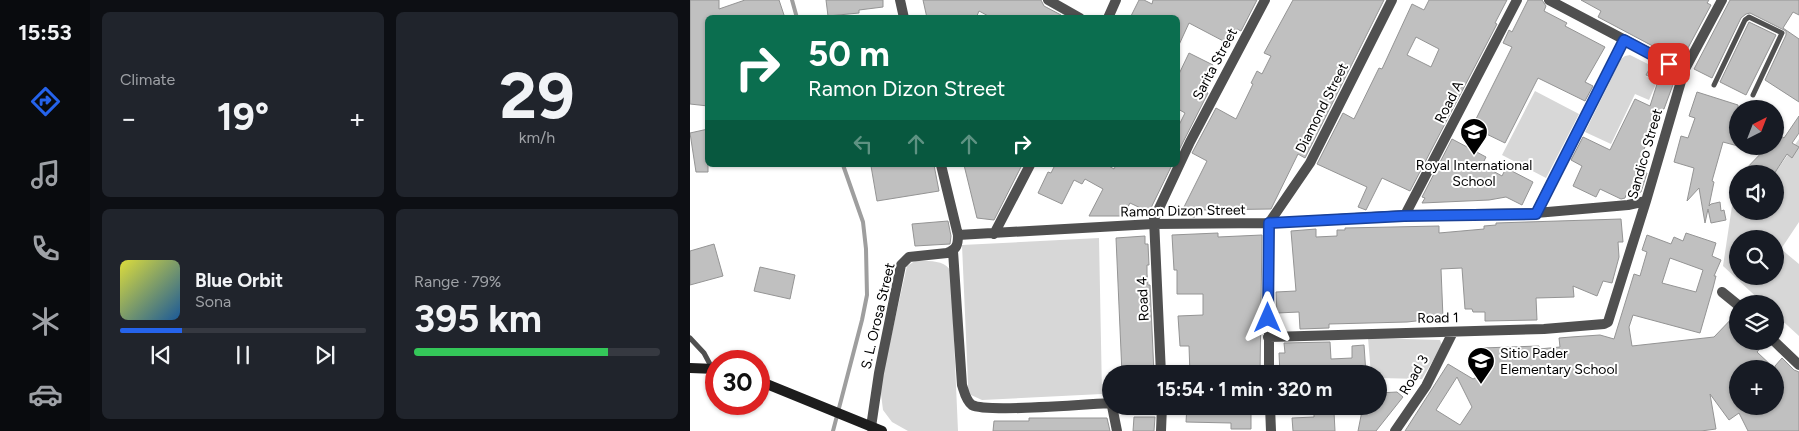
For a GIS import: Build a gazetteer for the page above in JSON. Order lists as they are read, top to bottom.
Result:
{
  "streets": {
    "street": [
      "Sarita Street",
      "Road A",
      "Diamond Street",
      "Sandico Street",
      "Ramon Dizon Street",
      "Road 4",
      "S. L. Orosa Street",
      "Road 1",
      "Road 3"
    ]
  },
  "crossings": [
    ["Sarita Street", "Ramon Dizon Street"],
    ["Sarita Street", "Road 4"],
    ["Road A", "Ramon Dizon Street"],
    ["Diamond Street", "Ramon Dizon Street"],
    ["Sandico Street", "Ramon Dizon Street"],
    ["Sandico Street", "Road 1"],
    ["Ramon Dizon Street", "Road 4"],
    ["Road 1", "Road 3"]
  ],
  "places": {
    "school or university": ["Royal International School", "Sitio Pader Elementary School"]
  },
  "north": "top right",
  "page": {
    "tabs": "15:53",
    "tile": [
      "Climate",
      ["29", "km/h"],
      ["Range · 79%", "395 km"]
    ],
    "turn": ["50 m", "Ramon Dizon Street"],
    "heat": ["−", "19°", "+"],
    "map_buttons": "+",
    "song": ["Blue Orbit", "Sona"],
    "limit": "30",
    "trip": "15:54 · 1 min · 320 m"
  }
}
